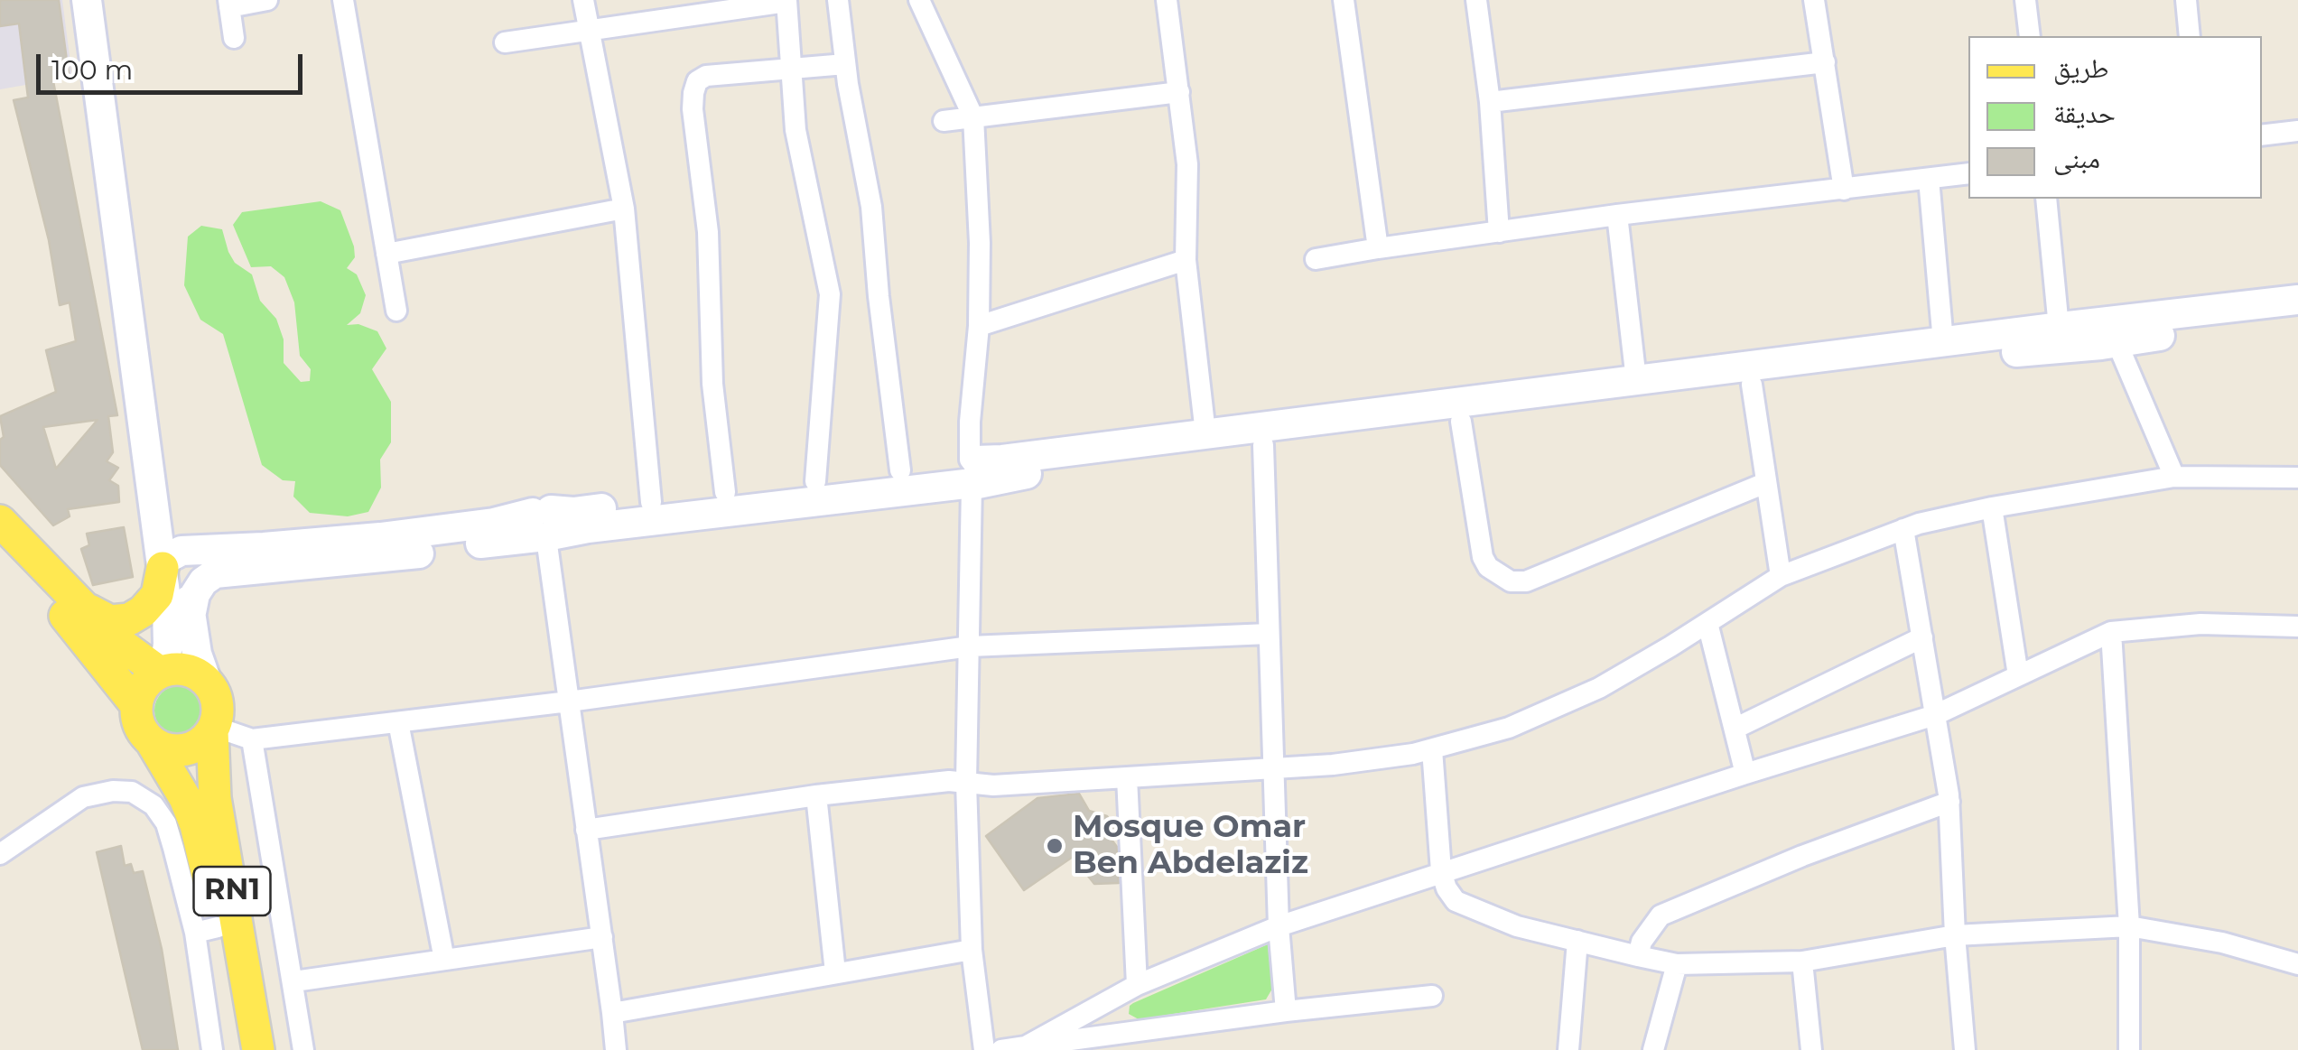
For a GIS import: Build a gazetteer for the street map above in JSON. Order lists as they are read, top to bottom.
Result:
{
  "streets": {
    "main road": ["RN1"]
  },
  "places": ["Mosque Omar Ben Abdelaziz"],
  "legend": ["طريق", "حديقة", "مبنى"],
  "scale_bar": "100 m"
}
